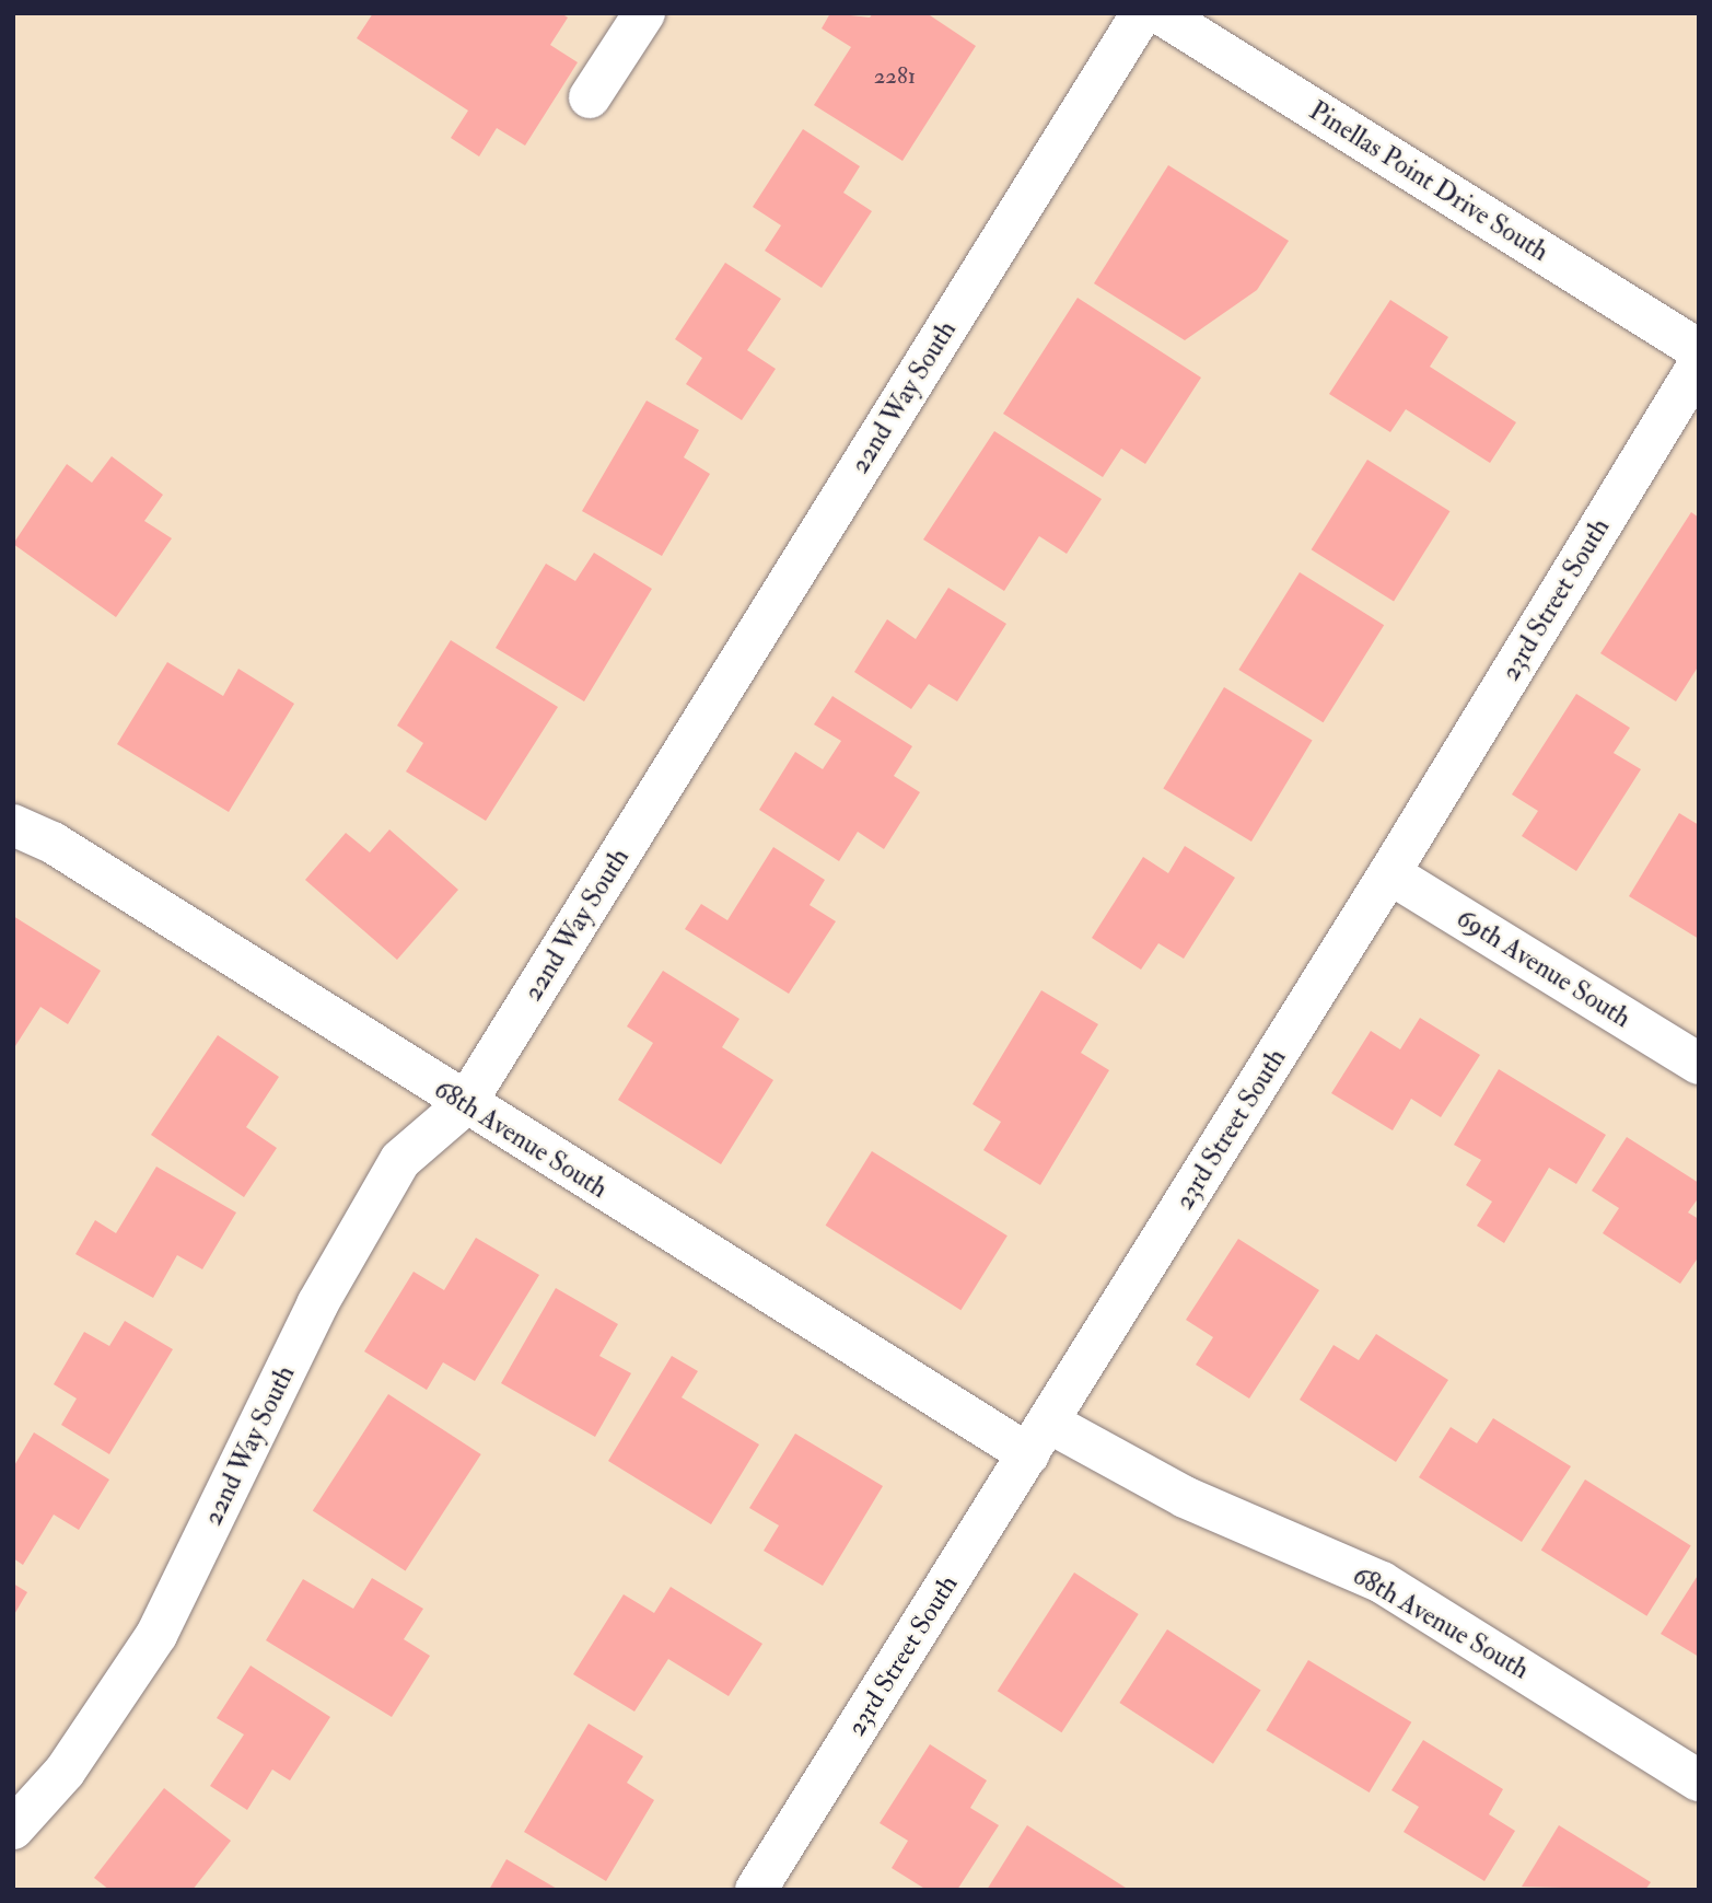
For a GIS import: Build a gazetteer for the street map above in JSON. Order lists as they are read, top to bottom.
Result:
{
  "streets": {
    "street": [
      "Pinellas Point Drive South",
      "22nd Way South",
      "23rd Street South",
      "69th Avenue South",
      "68th Avenue South"
    ]
  },
  "crossings": [
    ["22nd Way South", "68th Avenue South"],
    ["23rd Street South", "69th Avenue South"],
    ["23rd Street South", "68th Avenue South"]
  ],
  "house_numbers": ["2281"]
}
